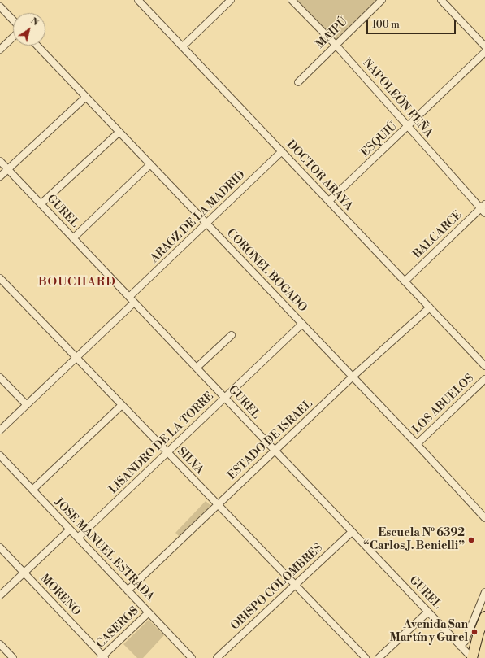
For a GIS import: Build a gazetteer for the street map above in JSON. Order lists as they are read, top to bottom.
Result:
{
  "streets": {
    "street": [
      "MAIPÚ",
      "NAPOLEÓN PEÑA",
      "ESQUIÚ",
      "DOCTOR ARAYA",
      "GUREL",
      "ARAOZ DE LA MADRID",
      "BALCARCE",
      "CORONEL BOGADO",
      "LOS ABUELOS",
      "ESTADO DE ISRAEL",
      "LISANDRO DE LA TORRE",
      "SILVA",
      "JOSE MANUEL ESTRADA",
      "OBISPO COLOMBRES",
      "MORENO",
      "CASEROS"
    ]
  },
  "crossings": [
    ["MAIPÚ", "NAPOLEÓN PEÑA"],
    ["NAPOLEÓN PEÑA", "ESQUIÚ"],
    ["NAPOLEÓN PEÑA", "BALCARCE"],
    ["ESQUIÚ", "DOCTOR ARAYA"],
    ["DOCTOR ARAYA", "ARAOZ DE LA MADRID"],
    ["DOCTOR ARAYA", "BALCARCE"],
    ["DOCTOR ARAYA", "ESTADO DE ISRAEL"],
    ["GUREL", "ARAOZ DE LA MADRID"],
    ["GUREL", "ESTADO DE ISRAEL"],
    ["GUREL", "LISANDRO DE LA TORRE"],
    ["GUREL", "OBISPO COLOMBRES"],
    ["ARAOZ DE LA MADRID", "CORONEL BOGADO"],
    ["CORONEL BOGADO", "LOS ABUELOS"],
    ["CORONEL BOGADO", "ESTADO DE ISRAEL"],
    ["CORONEL BOGADO", "LISANDRO DE LA TORRE"],
    ["ESTADO DE ISRAEL", "SILVA"],
    ["ESTADO DE ISRAEL", "JOSE MANUEL ESTRADA"],
    ["LISANDRO DE LA TORRE", "SILVA"],
    ["LISANDRO DE LA TORRE", "JOSE MANUEL ESTRADA"],
    ["SILVA", "OBISPO COLOMBRES"],
    ["JOSE MANUEL ESTRADA", "CASEROS"],
    ["MORENO", "CASEROS"]
  ],
  "districts": ["BOUCHARD"],
  "places": ["Escuela Nº 6392 “Carlos J. Benielli”", "Avenida San Martín y Gurel"],
  "scale_bar": "100 m",
  "north": "top right"
}
